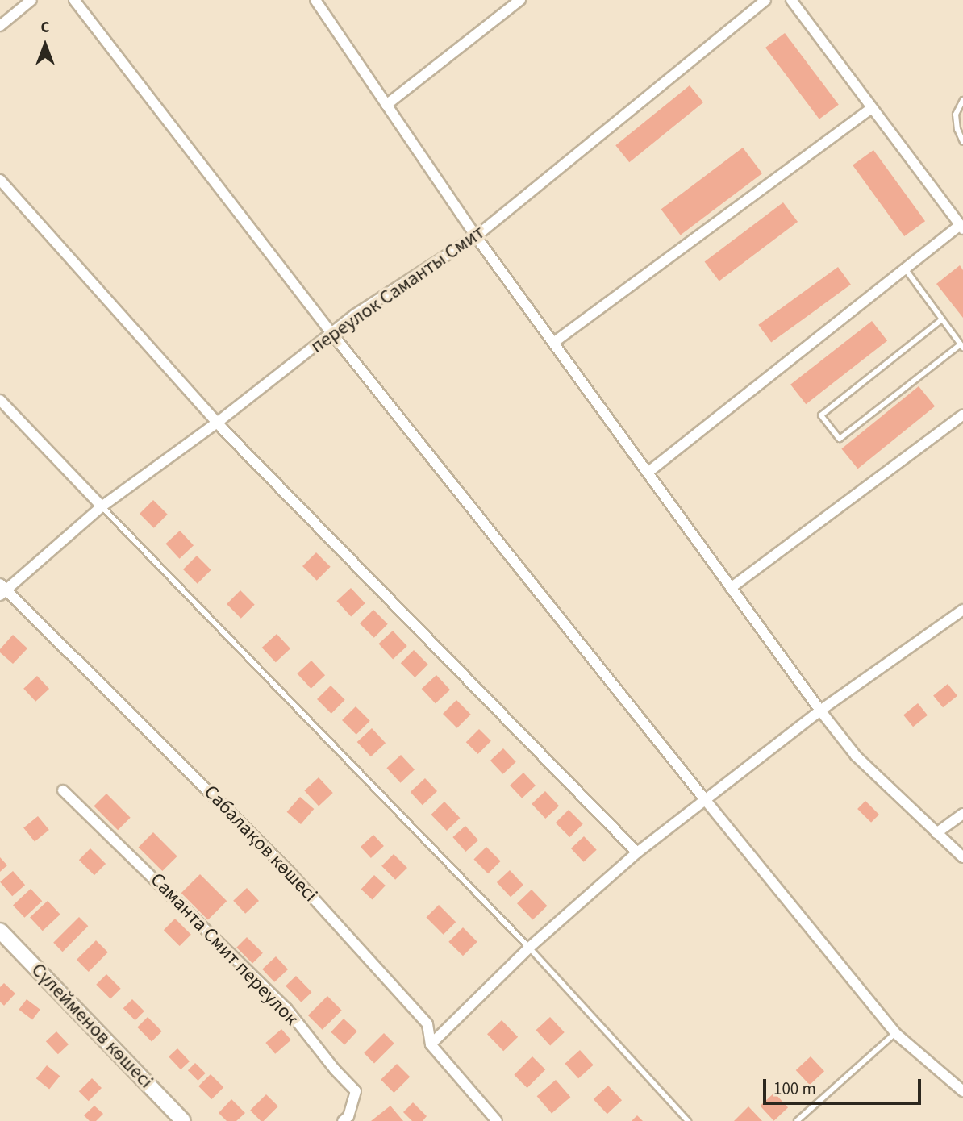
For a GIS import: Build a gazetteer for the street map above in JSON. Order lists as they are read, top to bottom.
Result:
{
  "streets": {
    "main road": ["Сүлейменов көшесі"],
    "street": ["переулок Саманты Смит", "Сабалақов көшесі", "Саманта Смит переулок"]
  },
  "crossings": [
    ["переулок Саманты Смит", "Сабалақов көшесі"]
  ],
  "scale_bar": "100 m",
  "north": "top"
}
